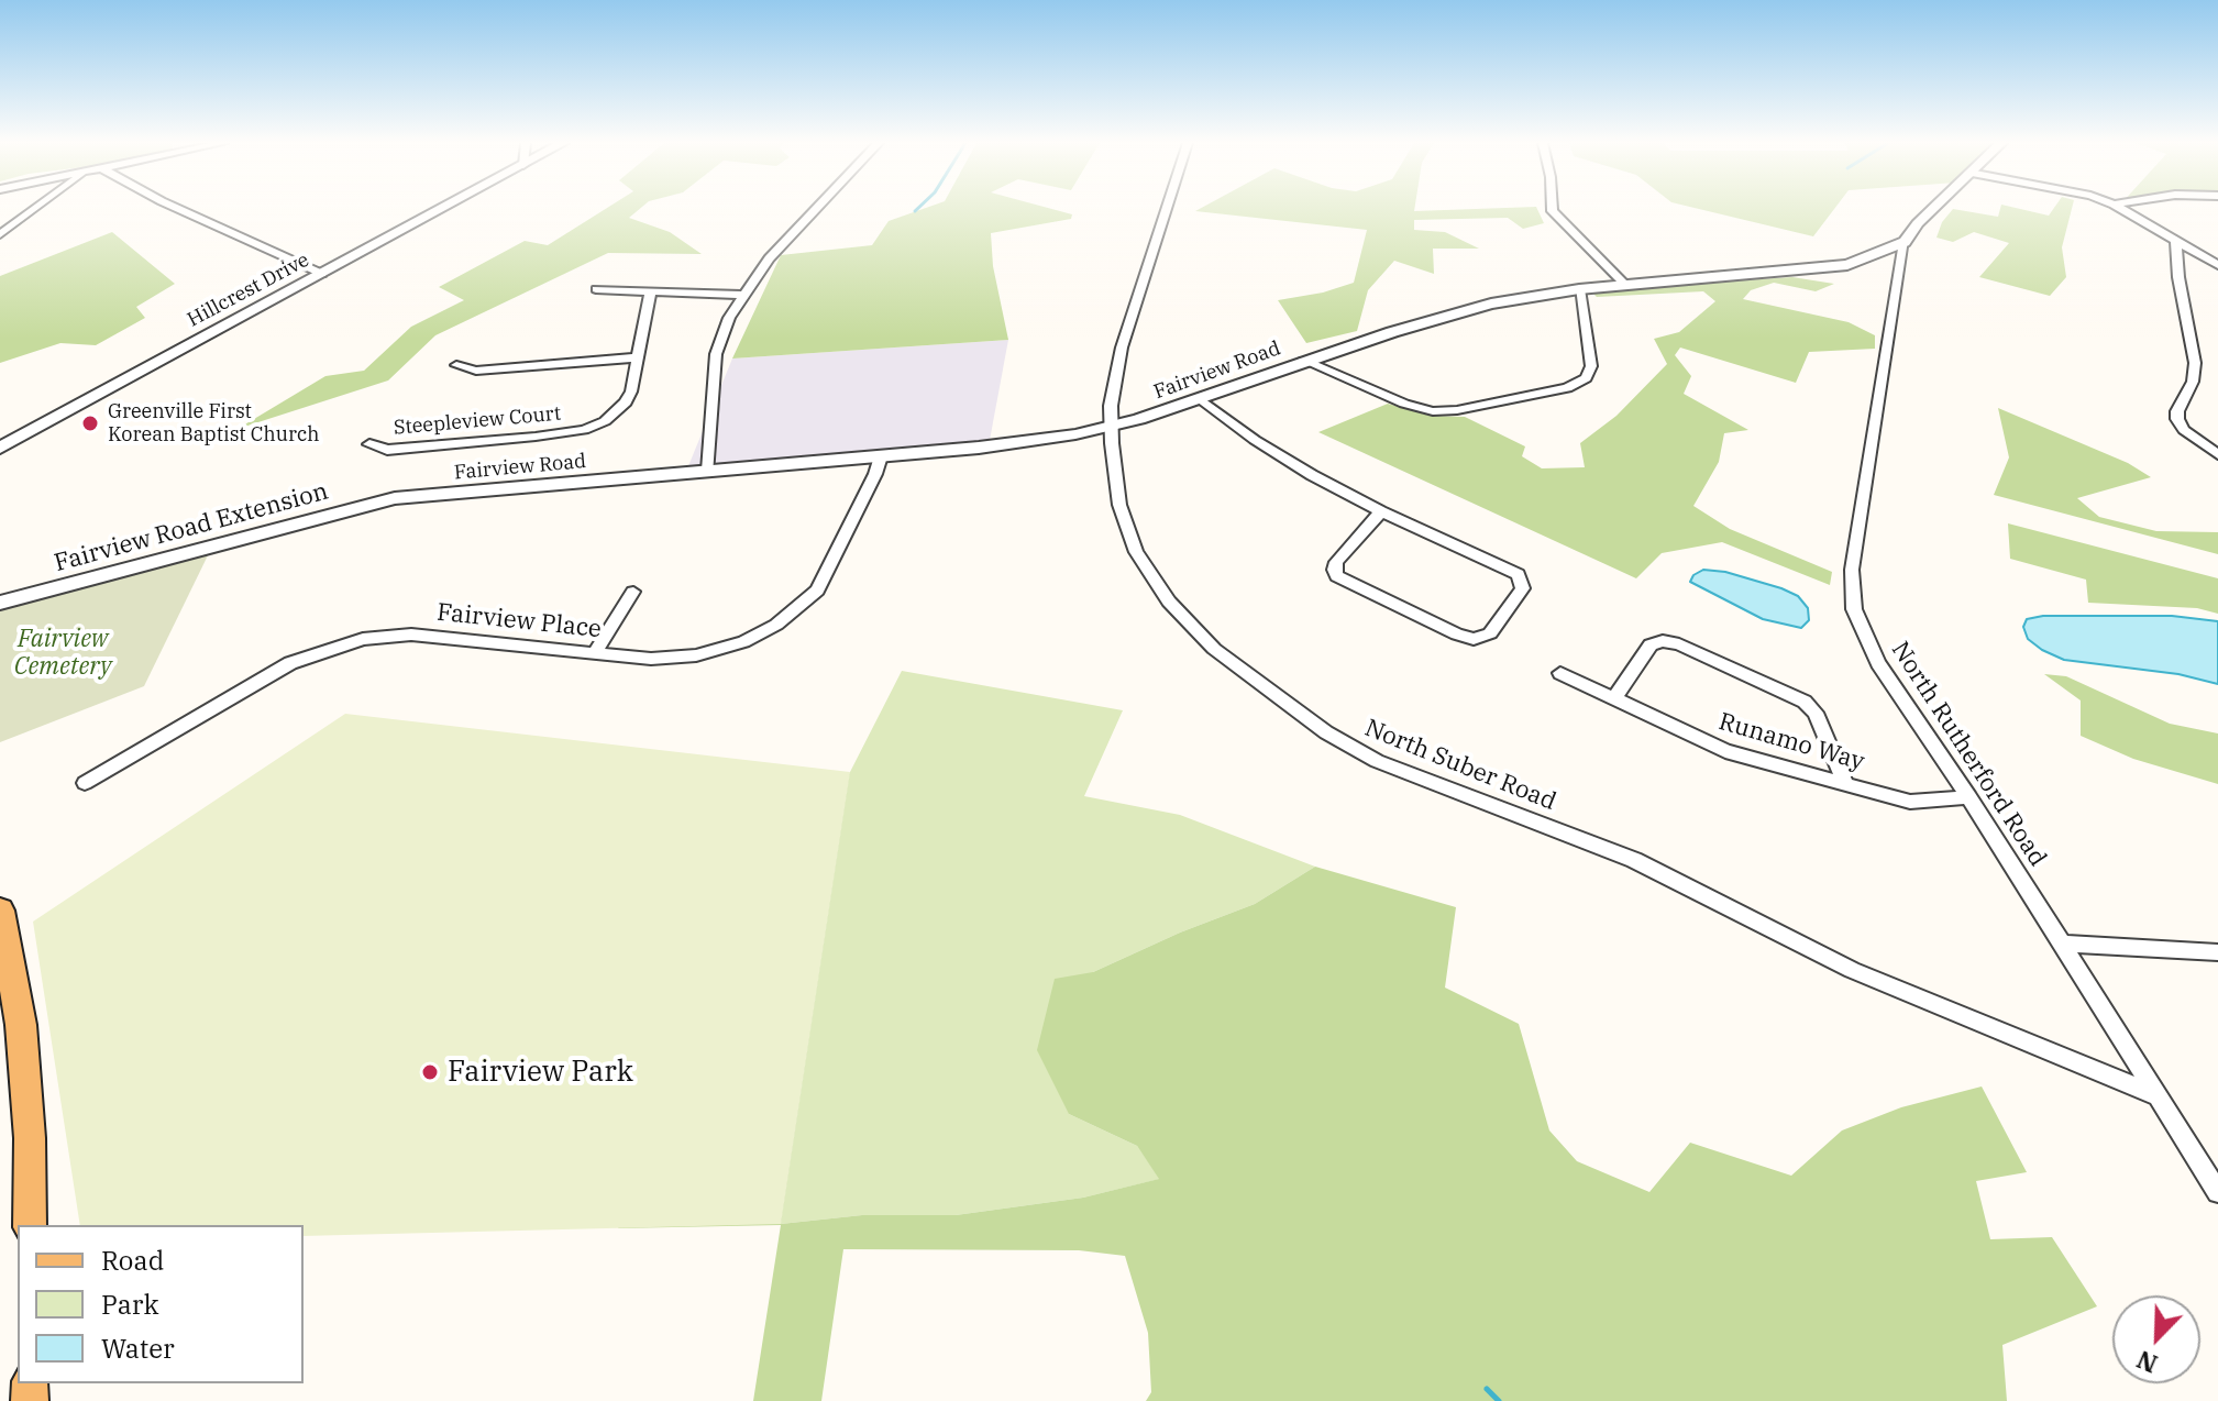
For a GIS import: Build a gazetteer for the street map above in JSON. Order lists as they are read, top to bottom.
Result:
{
  "streets": {
    "street": [
      "Hillcrest Drive",
      "Fairview Road",
      "Steepleview Court",
      "Fairview Road Extension",
      "Fairview Place",
      "Runamo Way",
      "North Rutherford Road",
      "North Suber Road"
    ]
  },
  "crossings": [
    ["Fairview Road", "Fairview Road Extension"],
    ["Fairview Road", "Fairview Place"],
    ["Fairview Road", "North Rutherford Road"],
    ["Fairview Road", "North Suber Road"],
    ["Runamo Way", "North Rutherford Road"],
    ["North Rutherford Road", "North Suber Road"]
  ],
  "parks": ["Fairview Cemetery"],
  "places": ["Greenville First Korean Baptist Church", "Fairview Park"],
  "legend": ["Road", "Park", "Water"],
  "north": "bottom left"
}
